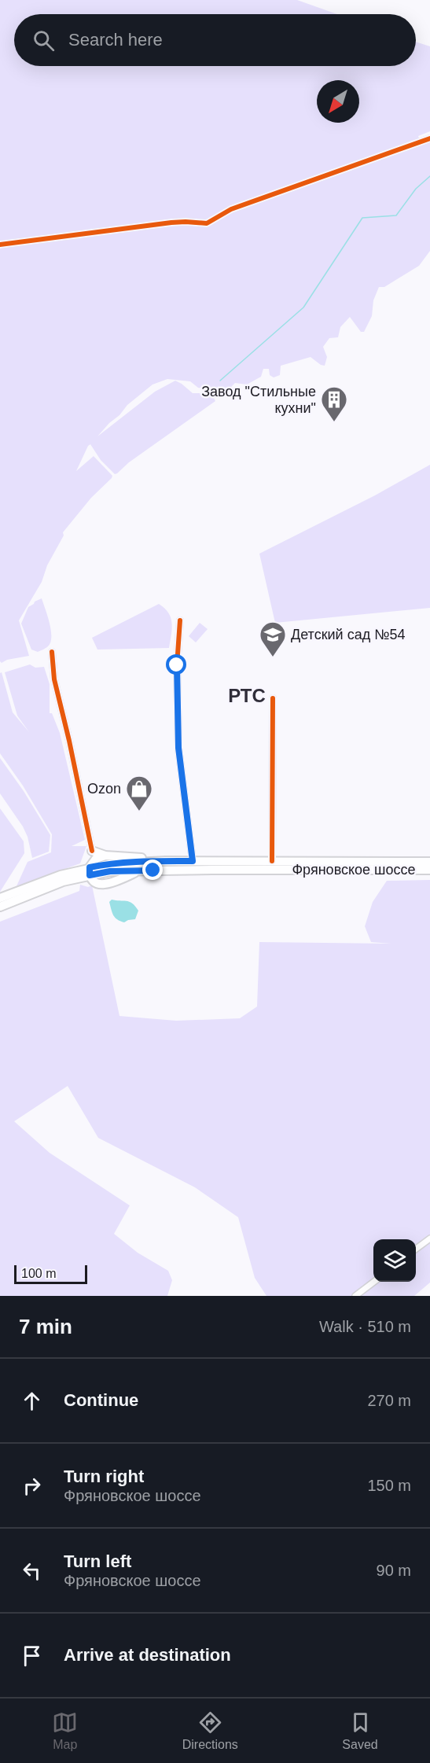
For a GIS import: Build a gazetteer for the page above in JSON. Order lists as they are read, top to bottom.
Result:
{
  "streets": {
    "main road": ["Фряновское шоссе"]
  },
  "districts": ["РТС"],
  "places": {
    "building": ["Завод \"Стильные кухни\""],
    "school or university": ["Детский сад №54"],
    "shop": ["Ozon"]
  },
  "scale_bar": "100 m",
  "north": "bottom left",
  "page": {
    "search": "Search here",
    "scale": "100 m",
    "heading": ["7 min", "Walk · 510 m"],
    "list": [
      ["Continue", "270 m"],
      ["Turn right", "Фряновское шоссе", "150 m"],
      ["Turn left", "Фряновское шоссе", "90 m"],
      "Arrive at destination"
    ],
    "nav": ["Map", "Directions", "Saved"]
  }
}
